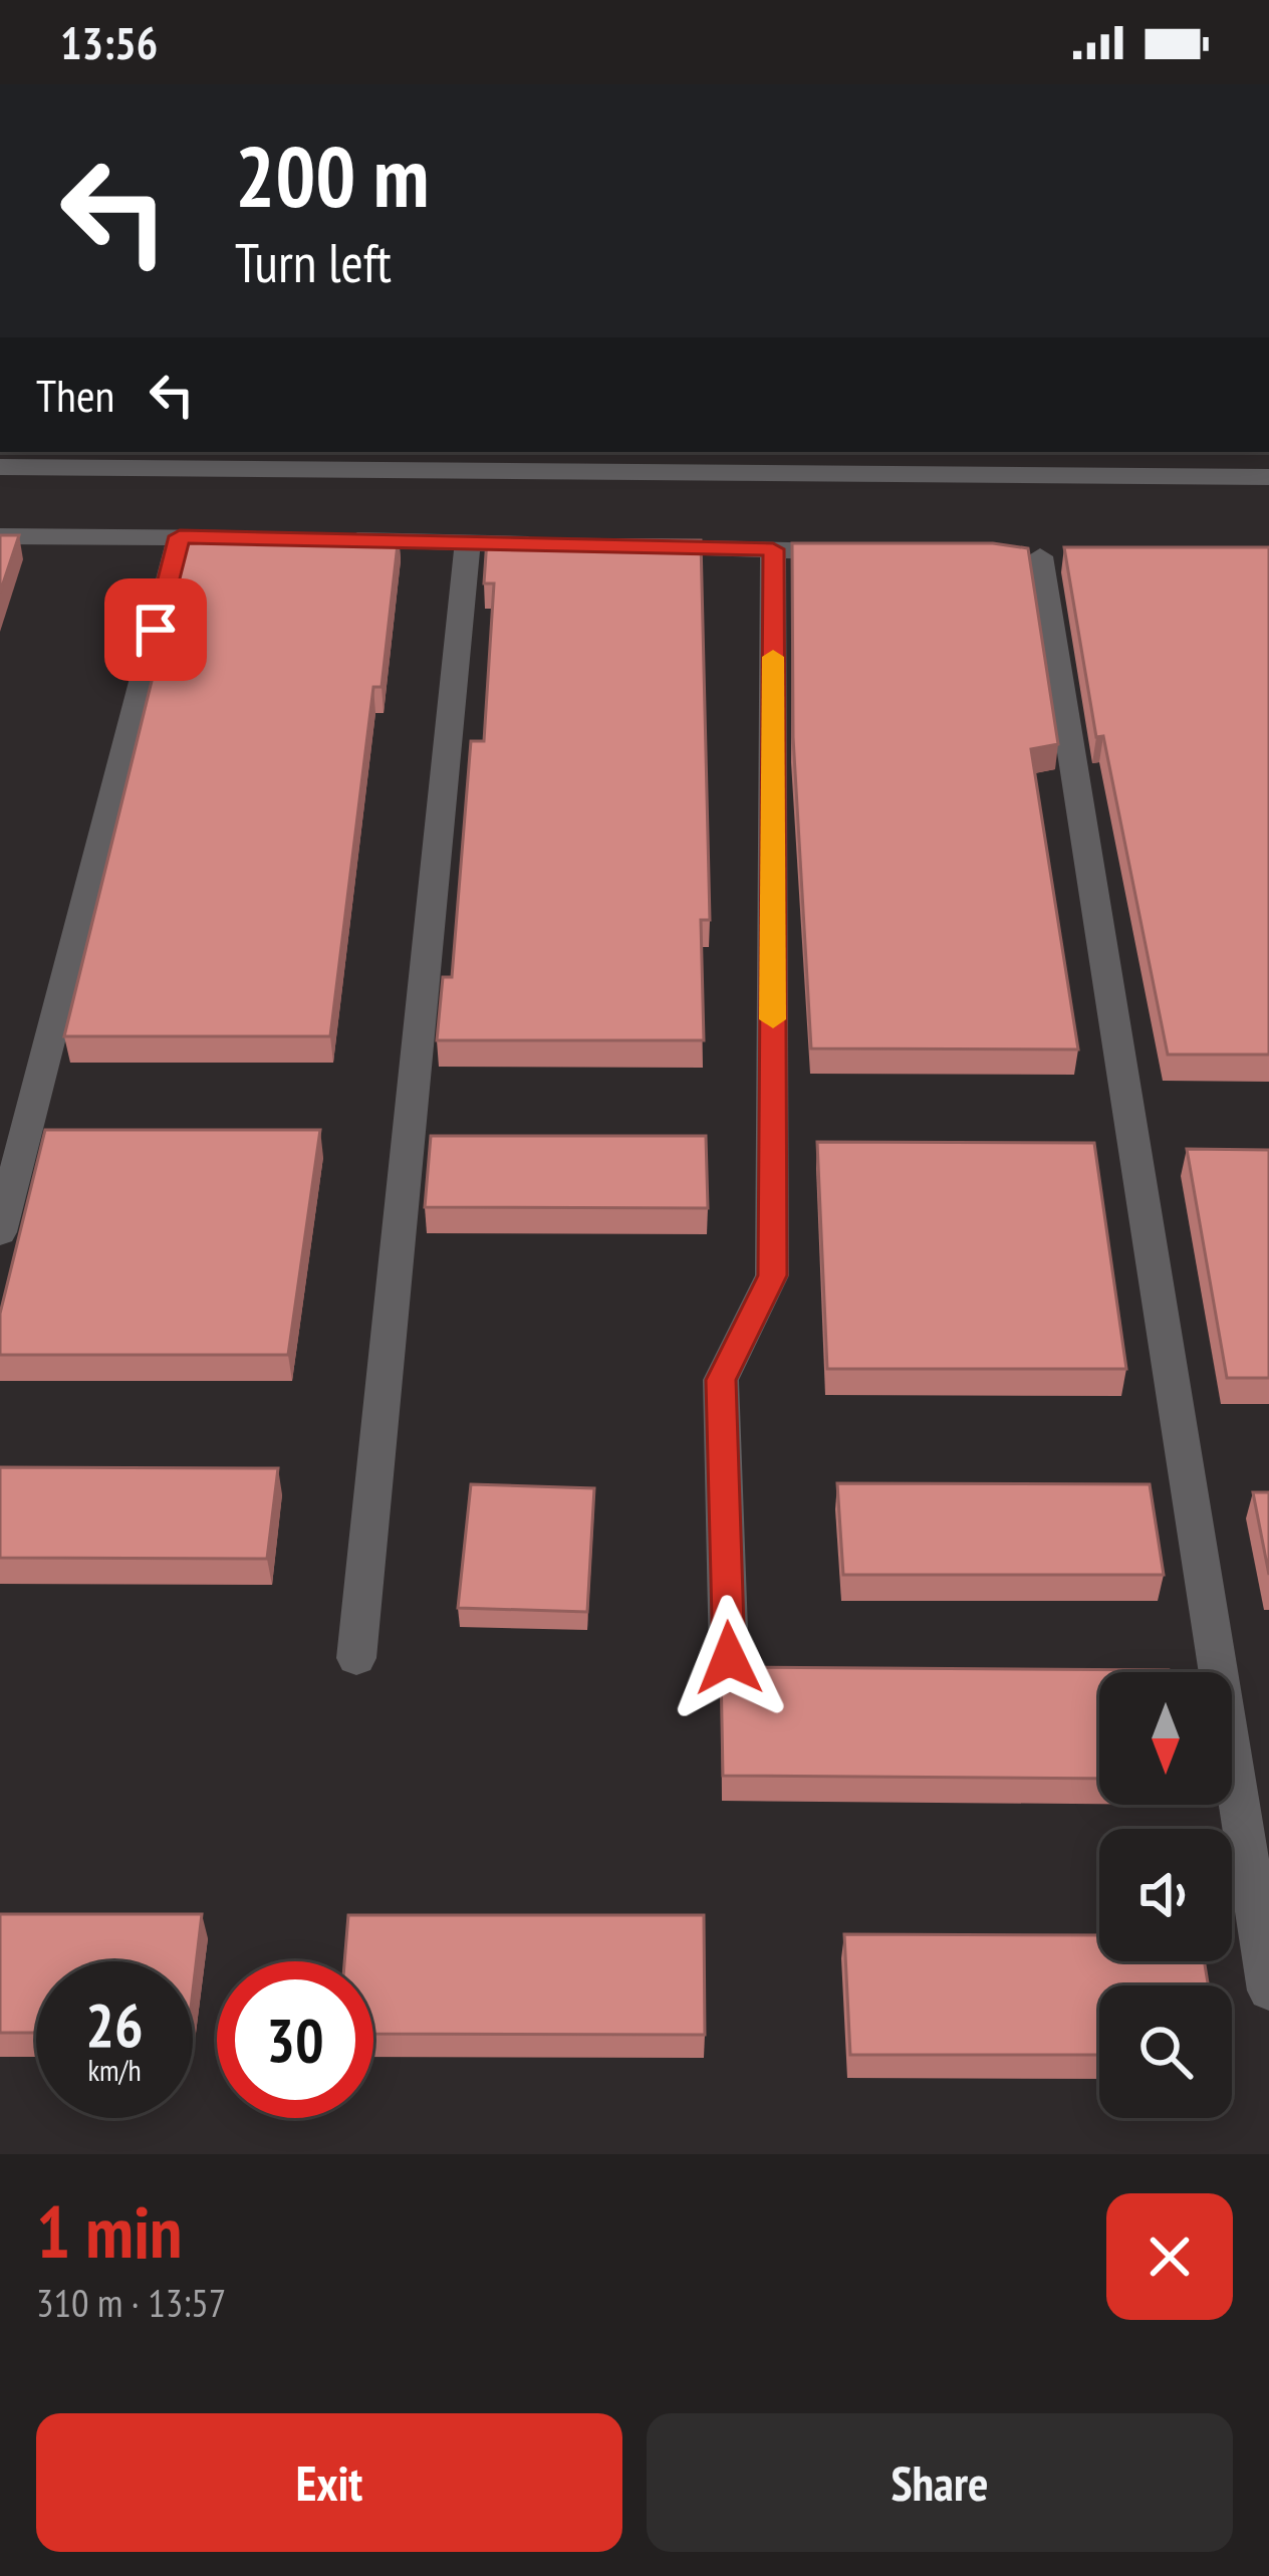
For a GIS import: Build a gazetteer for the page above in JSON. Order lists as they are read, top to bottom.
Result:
{
  "north": "bottom",
  "page": {
    "status": "13:56",
    "turn": ["200 m", "Turn left"],
    "then": "Then",
    "speed": "26 km/h",
    "limit": "30",
    "heading": ["1 min", "310 m · 13:57"],
    "buttons": ["Exit", "Share"]
  }
}
